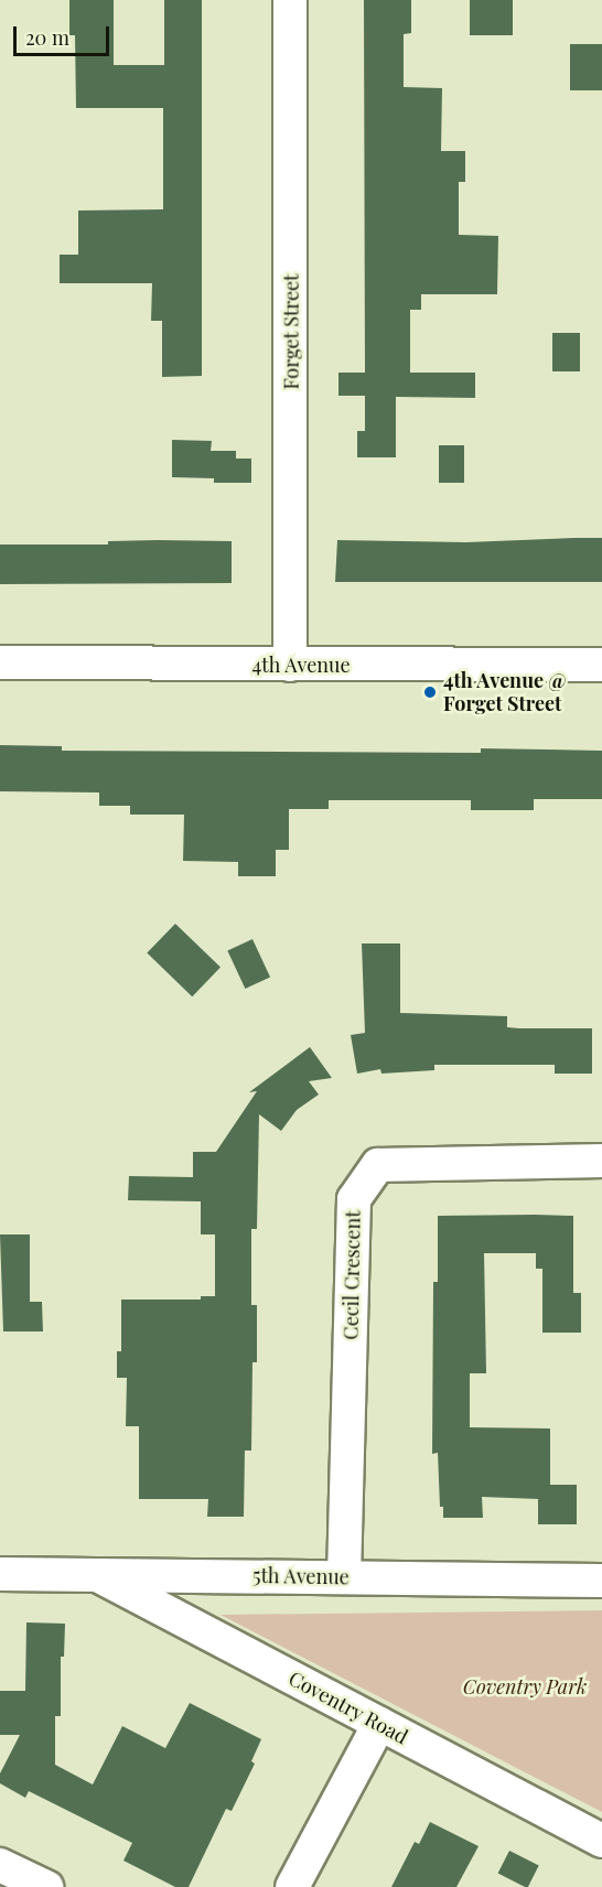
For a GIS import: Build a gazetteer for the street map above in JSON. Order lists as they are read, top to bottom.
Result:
{
  "streets": {
    "street": [
      "Forget Street",
      "4th Avenue",
      "Cecil Crescent",
      "5th Avenue",
      "Coventry Road"
    ]
  },
  "crossings": [
    ["Forget Street", "4th Avenue"],
    ["Cecil Crescent", "5th Avenue"],
    ["5th Avenue", "Coventry Road"]
  ],
  "parks": ["Coventry Park"],
  "places": ["4th Avenue @ Forget Street"],
  "scale_bar": "20 m"
}
